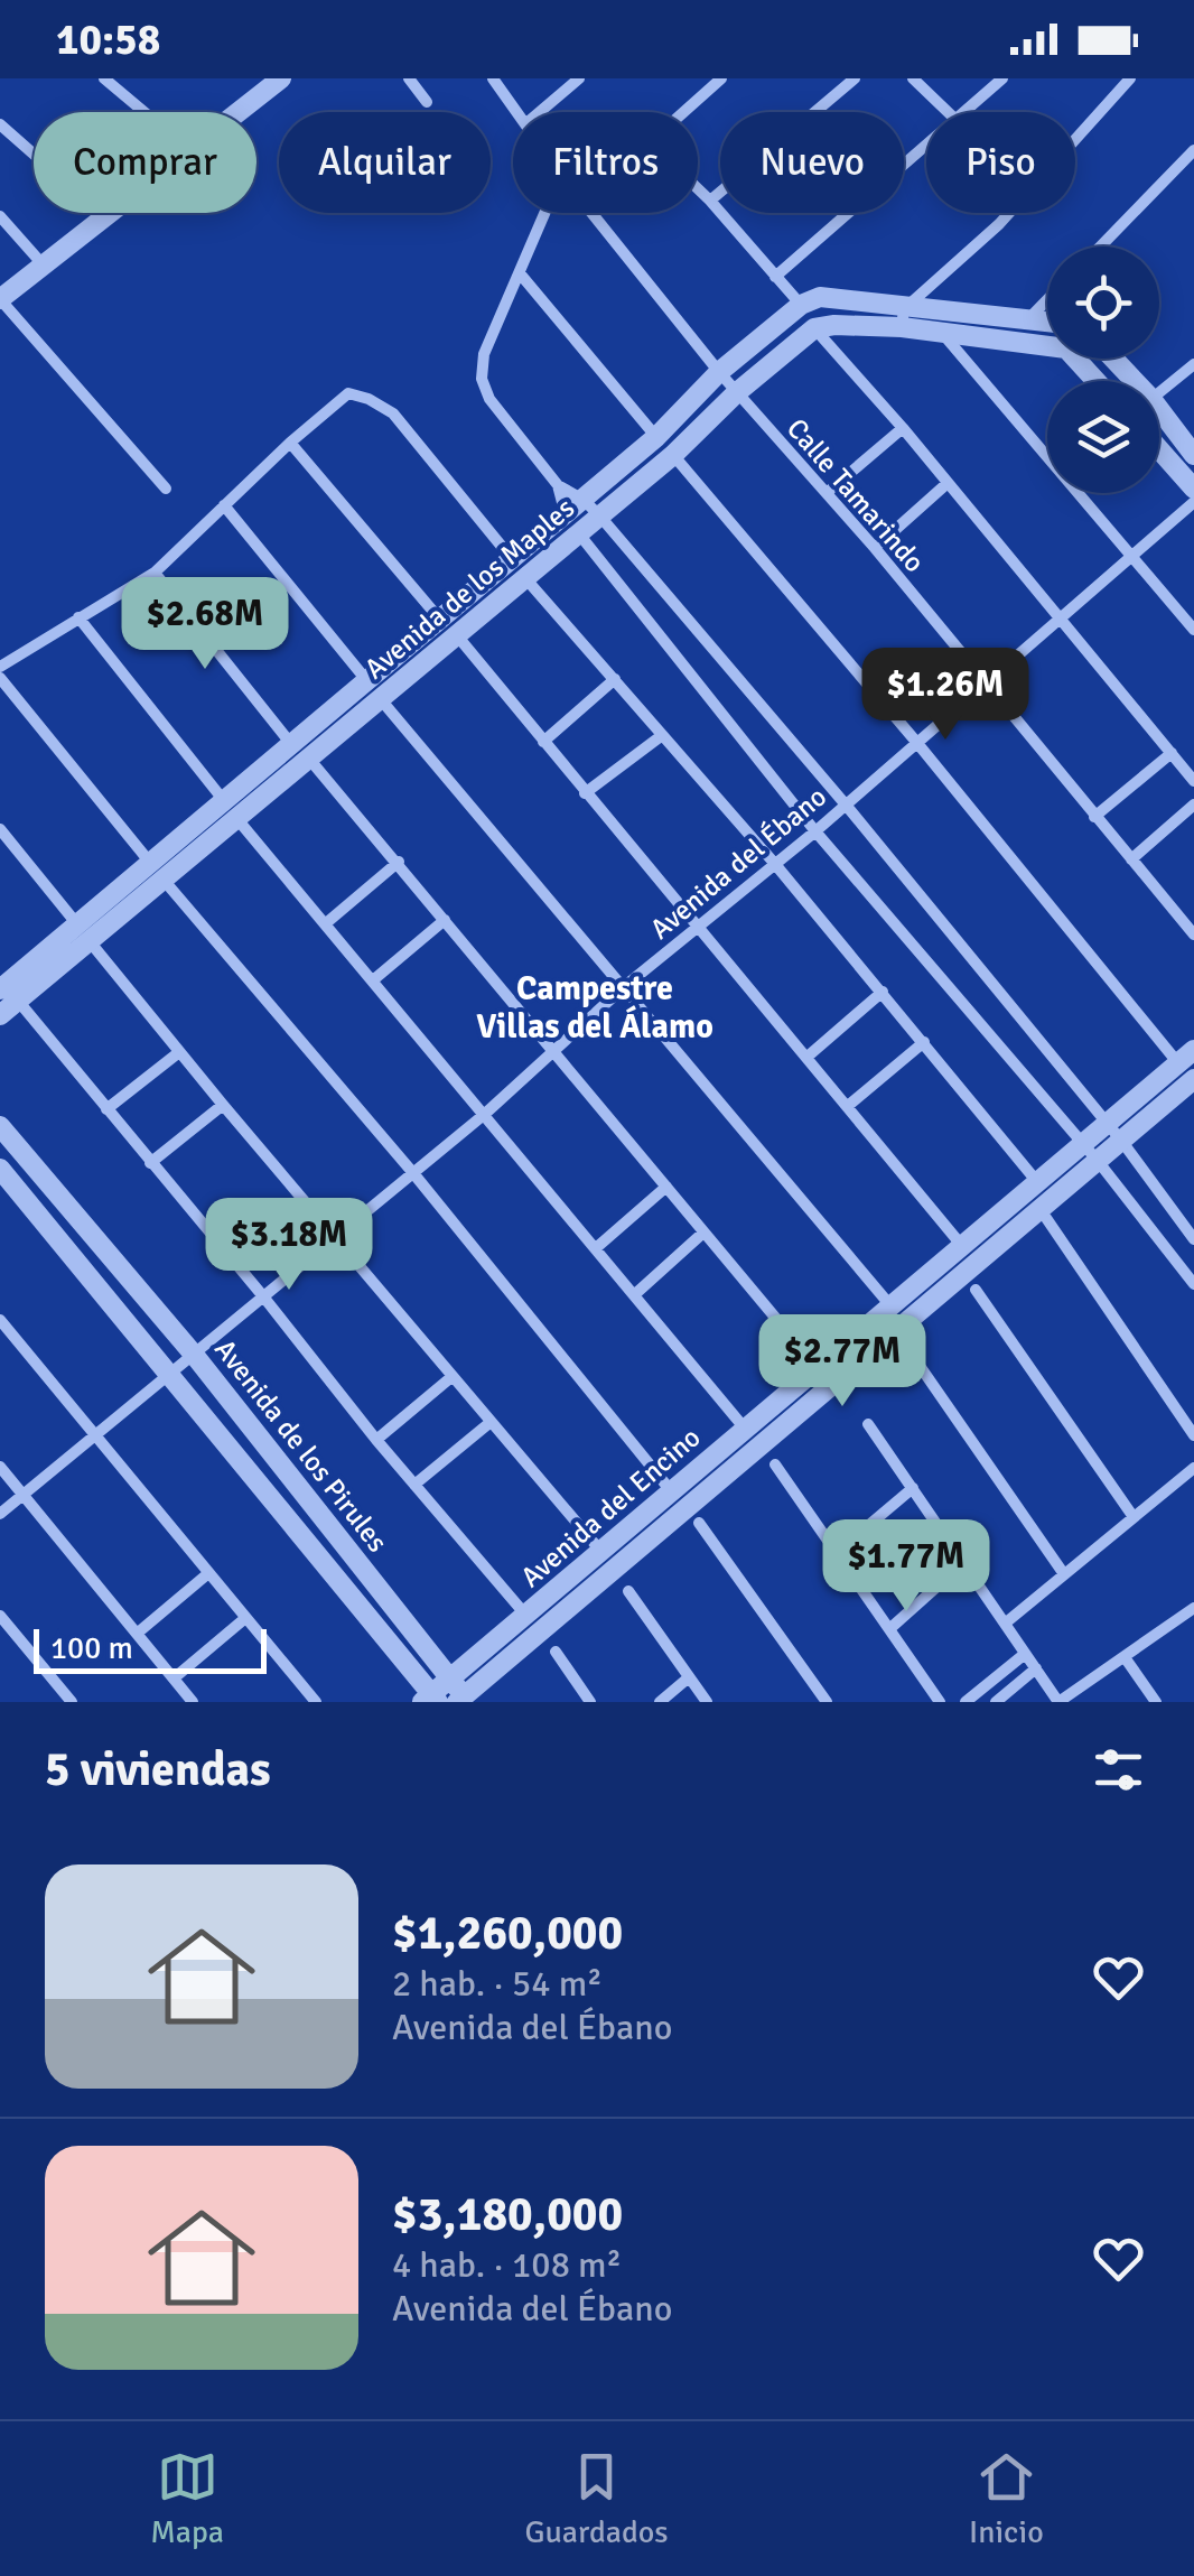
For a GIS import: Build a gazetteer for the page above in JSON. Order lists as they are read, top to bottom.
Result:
{
  "streets": {
    "street": [
      "Calle Tamarindo",
      "Avenida de los Maples",
      "Avenida del Ébano",
      "Avenida de los Pirules",
      "Avenida del Encino"
    ]
  },
  "crossings": [
    ["Calle Tamarindo", "Avenida de los Maples"],
    ["Calle Tamarindo", "Avenida del Ébano"],
    ["Avenida del Ébano", "Avenida de los Pirules"],
    ["Avenida de los Pirules", "Avenida del Encino"]
  ],
  "districts": ["Campestre Villas del Álamo"],
  "scale_bar": "100 m",
  "page": {
    "status": "10:58",
    "chip": [
      "Comprar",
      "Alquilar",
      "Filtros",
      "Nuevo",
      "Piso"
    ],
    "price": [
      "$2.68M",
      "$1.26M",
      "$3.18M",
      "$2.77M",
      "$1.77M"
    ],
    "scale": "100 m",
    "heading": "5 viviendas",
    "list": [
      {
        "name": "$1,260,000",
        "note": "2 hab. · 54 m² · Avenida del Ébano"
      },
      {
        "name": "$3,180,000",
        "note": "4 hab. · 108 m² · Avenida del Ébano"
      }
    ],
    "tabs": ["Mapa", "Guardados", "Inicio"]
  }
}
